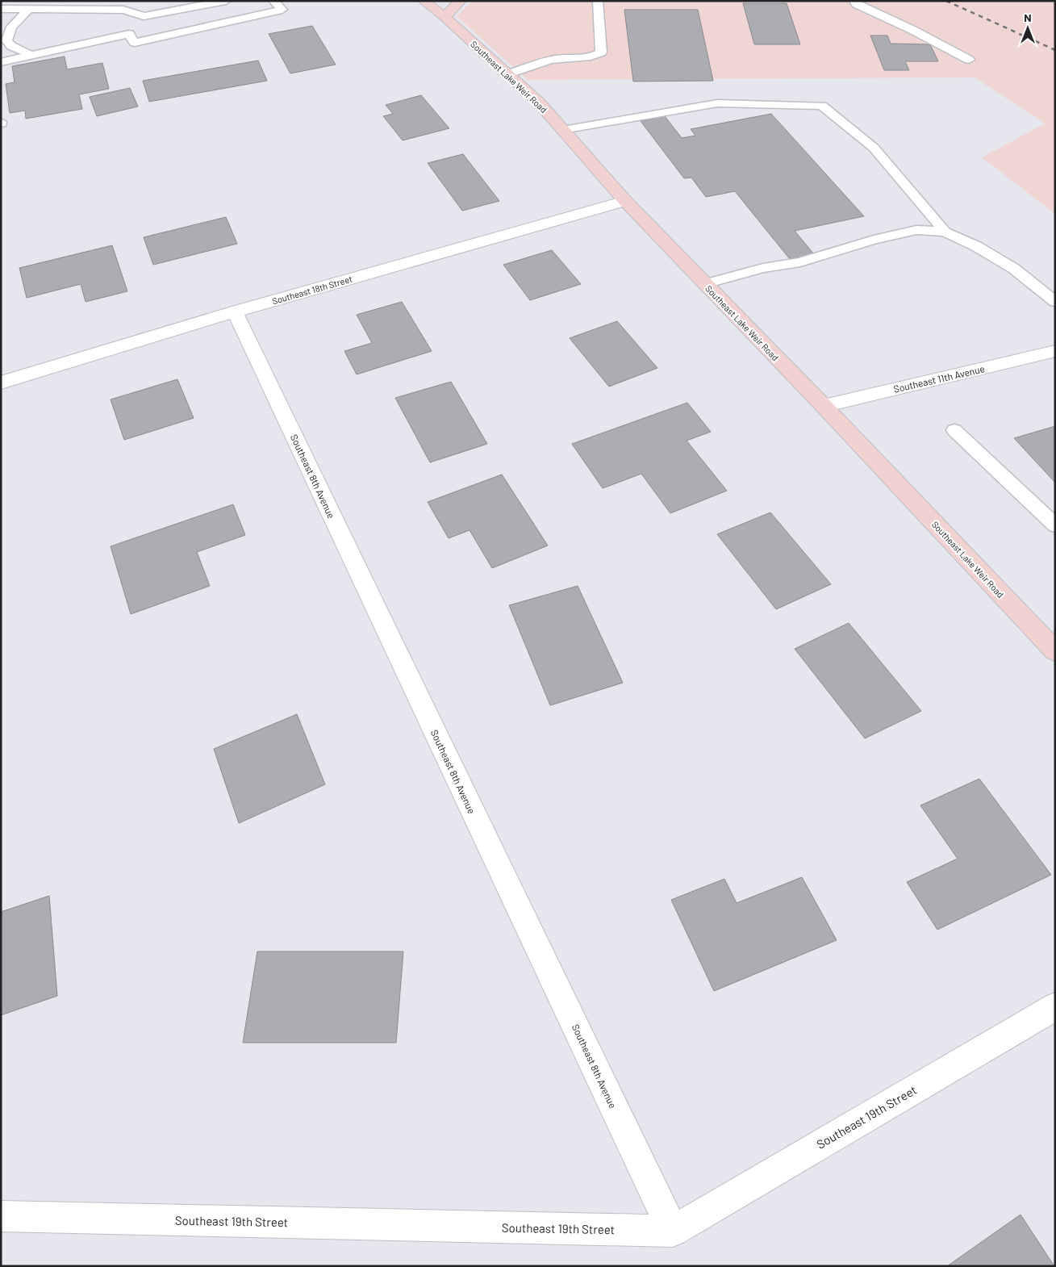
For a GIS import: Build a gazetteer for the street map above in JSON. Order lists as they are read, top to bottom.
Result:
{
  "streets": {
    "main road": ["Southeast Lake Weir Road"],
    "street": [
      "Southeast 18th Street",
      "Southeast 11th Avenue",
      "Southeast 8th Avenue",
      "Southeast 19th Street"
    ]
  },
  "crossings": [
    ["Southeast Lake Weir Road", "Southeast 18th Street"],
    ["Southeast Lake Weir Road", "Southeast 11th Avenue"],
    ["Southeast 18th Street", "Southeast 8th Avenue"],
    ["Southeast 8th Avenue", "Southeast 19th Street"]
  ],
  "north": "top"
}
